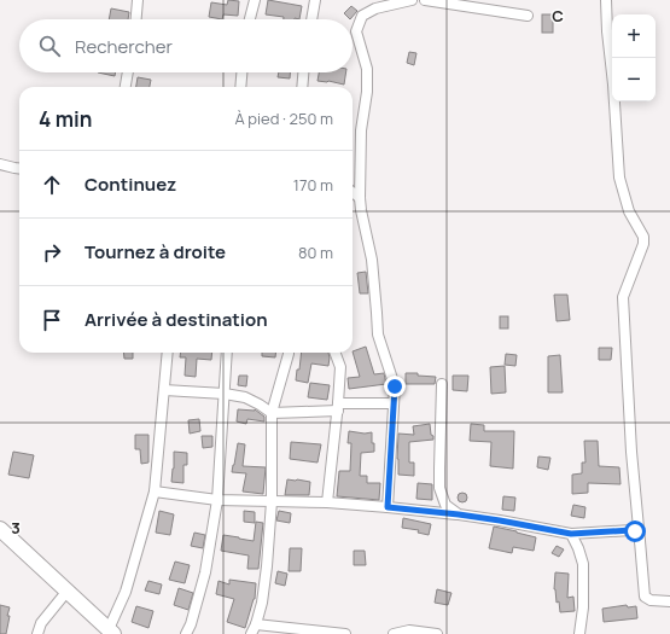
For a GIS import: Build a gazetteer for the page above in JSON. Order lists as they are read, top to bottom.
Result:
{
  "page": {
    "map_buttons": ["+", "−"],
    "search": "Rechercher",
    "heading": ["4 min", "À pied · 250 m"],
    "list": [
      ["Continuez", "170 m"],
      ["Tournez à droite", "80 m"],
      "Arrivée à destination"
    ]
  },
  "grid": {
    "columns": ["C"],
    "rows": ["3"]
  }
}
